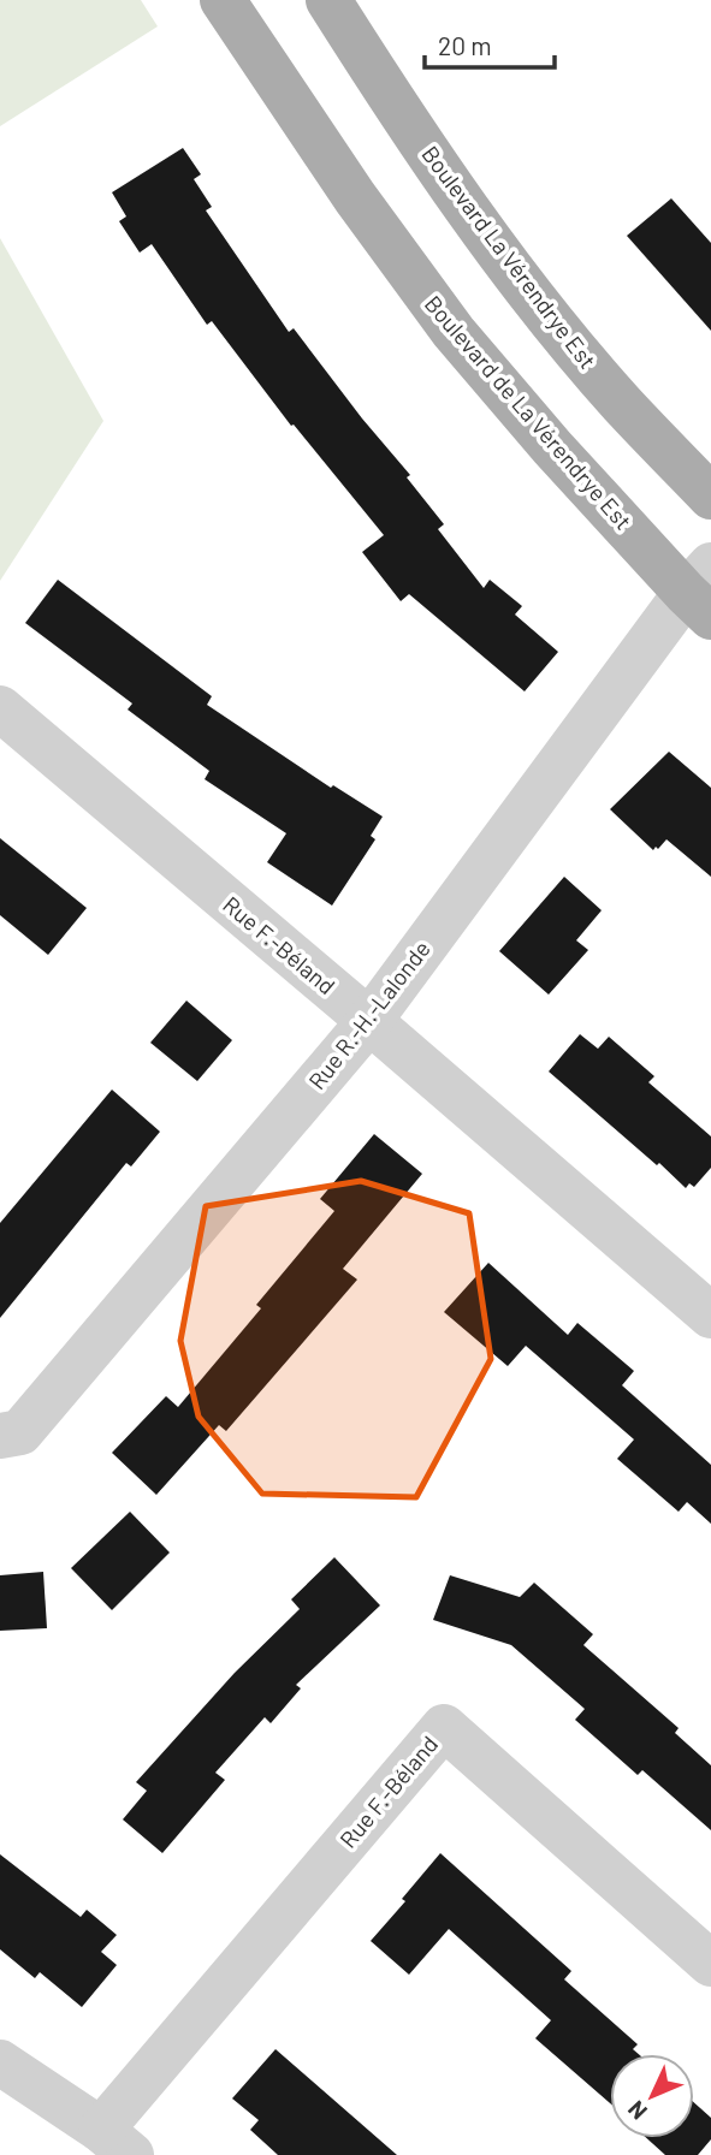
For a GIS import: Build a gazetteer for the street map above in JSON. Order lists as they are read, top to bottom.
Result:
{
  "streets": {
    "main road": ["Boulevard La Vérendrye Est", "Boulevard de La Vérendrye Est"],
    "street": ["Rue F.-Béland", "Rue R.-H.-Lalonde"]
  },
  "crossings": [
    ["Boulevard de La Vérendrye Est", "Rue R.-H.-Lalonde"],
    ["Rue F.-Béland", "Rue R.-H.-Lalonde"]
  ],
  "scale_bar": "20 m",
  "north": "bottom left"
}
